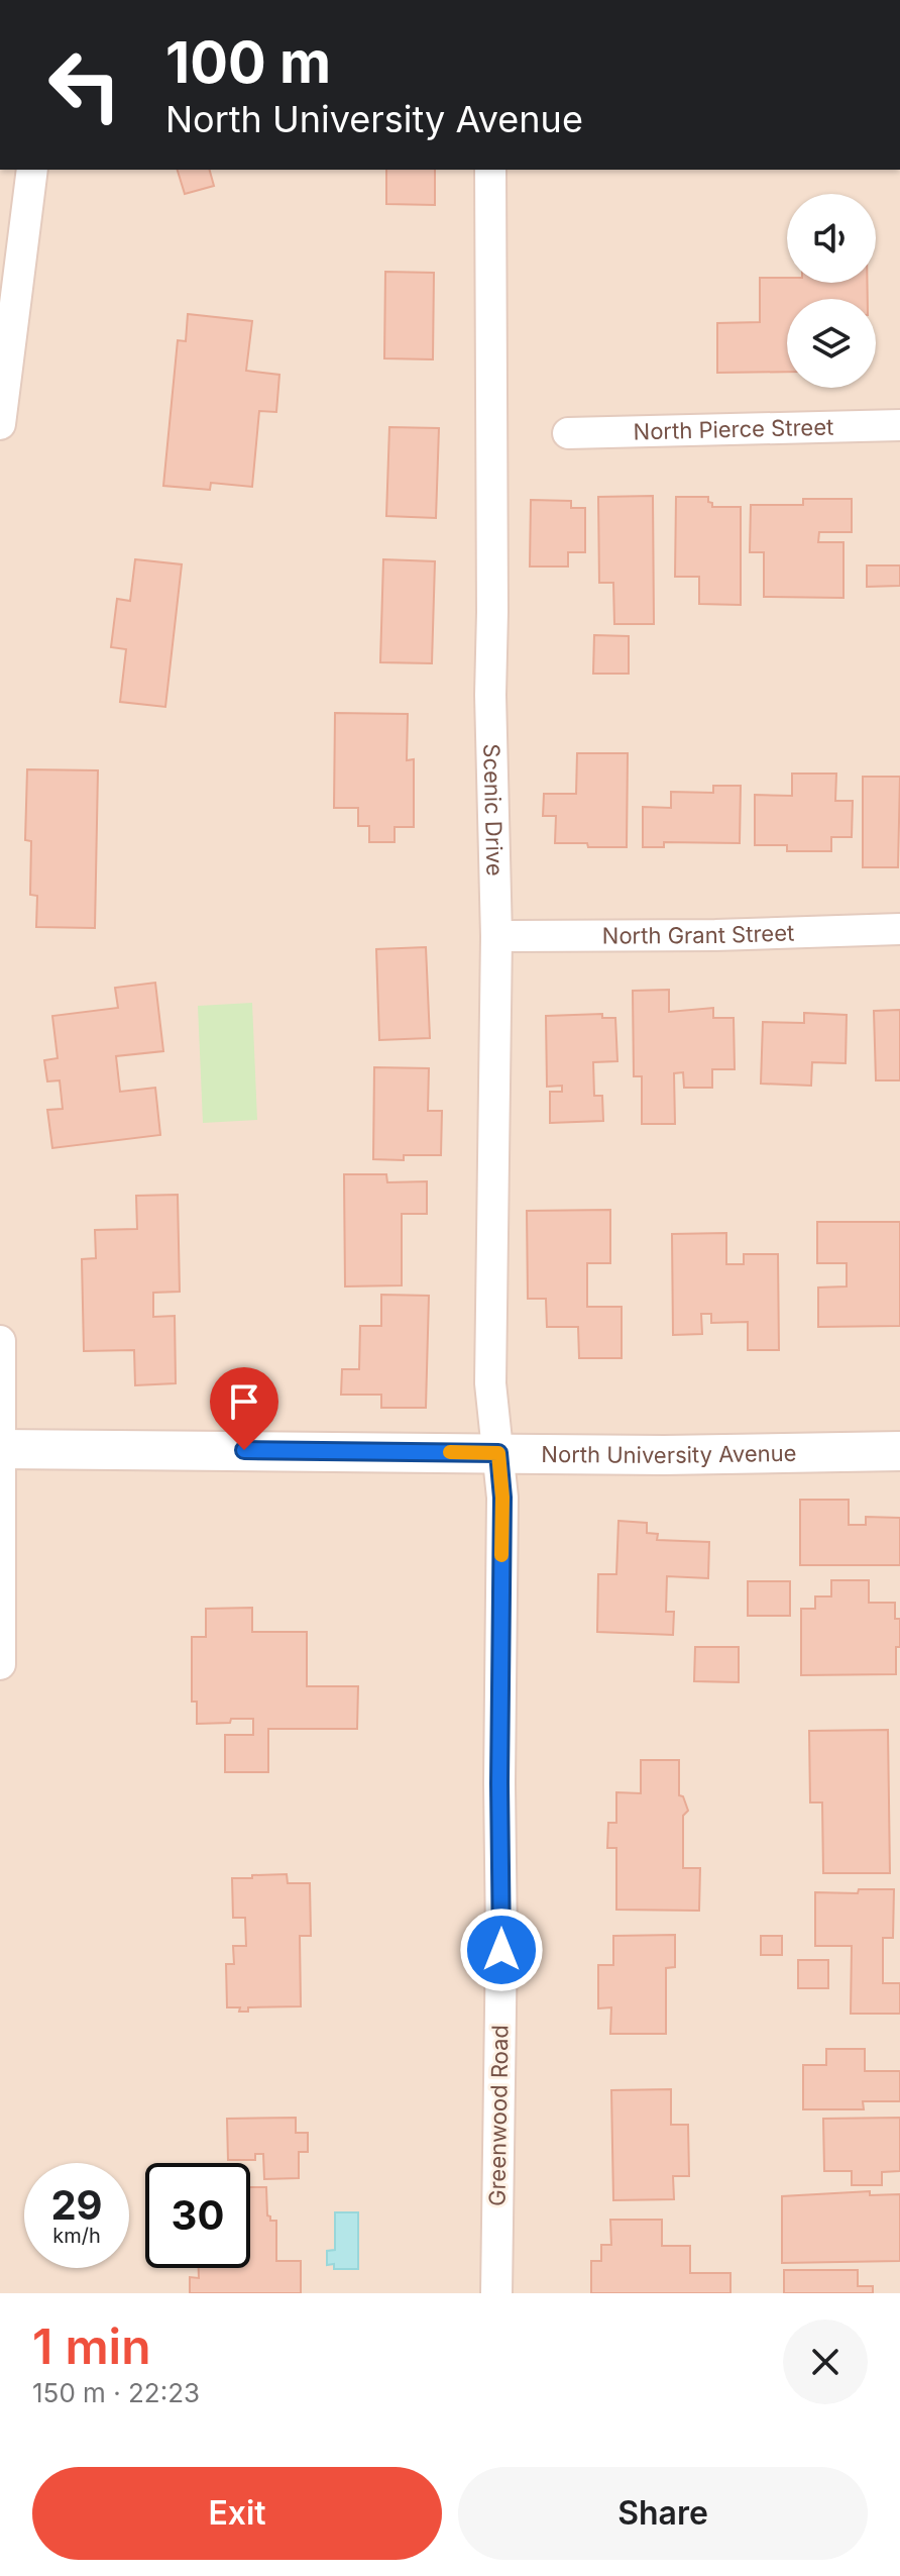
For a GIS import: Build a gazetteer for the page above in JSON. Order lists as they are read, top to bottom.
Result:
{
  "streets": {
    "street": [
      "North Pierce Street",
      "Scenic Drive",
      "North Grant Street",
      "North University Avenue",
      "Greenwood Road"
    ]
  },
  "crossings": [
    ["Scenic Drive", "North Grant Street"],
    ["Scenic Drive", "North University Avenue"],
    ["Scenic Drive", "Greenwood Road"],
    ["North University Avenue", "Greenwood Road"]
  ],
  "page": {
    "turn": ["100 m", "North University Avenue"],
    "speed": "29 km/h",
    "limit": "30",
    "heading": ["1 min", "150 m · 22:23"],
    "buttons": ["Exit", "Share"]
  }
}
